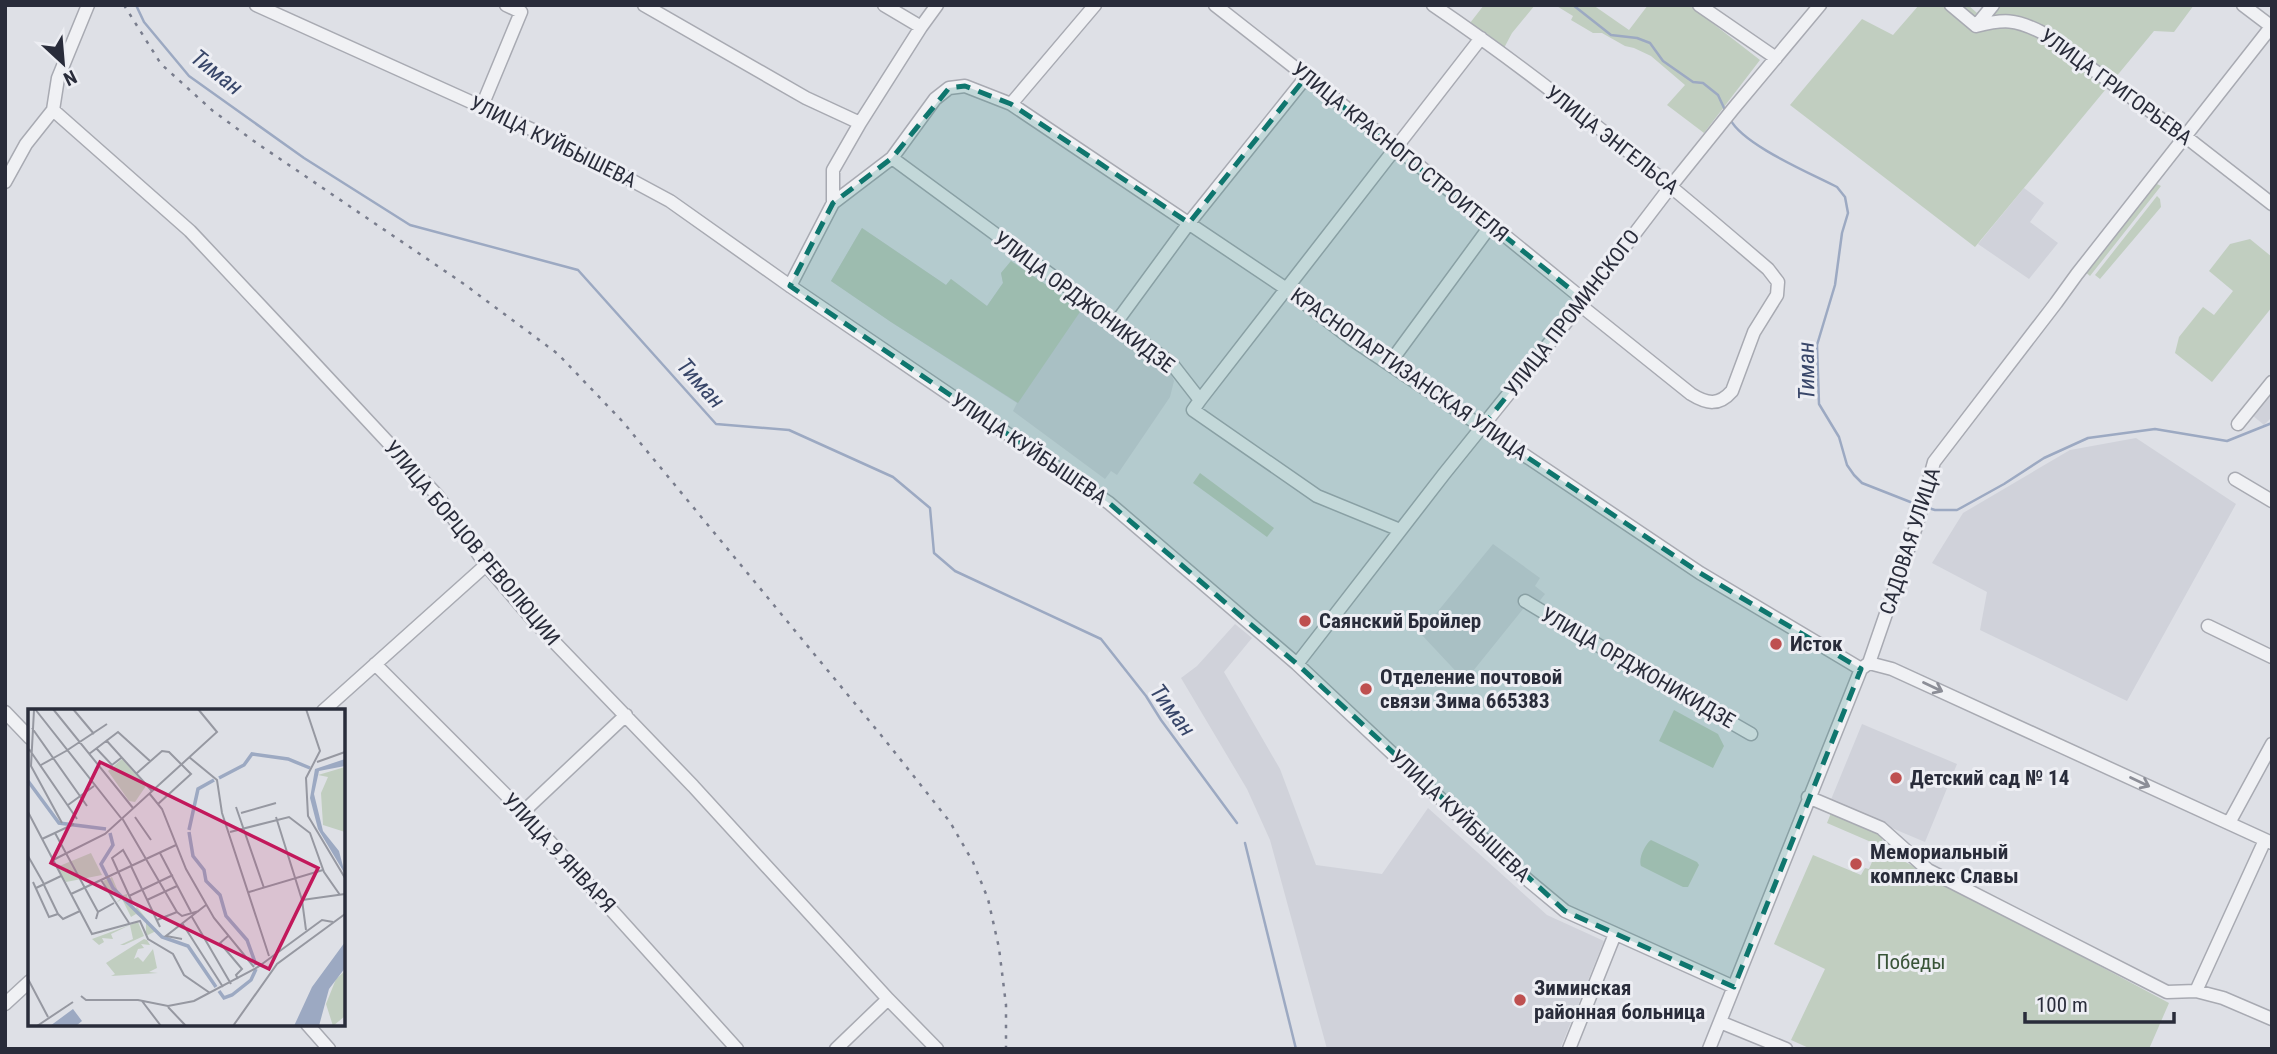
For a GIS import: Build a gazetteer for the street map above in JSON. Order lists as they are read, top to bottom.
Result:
{
  "streets": {
    "street": [
      "УЛИЦА ГРИГОРЬЕВА",
      "УЛИЦА ЭНГЕЛЬСА",
      "УЛИЦА КУЙБЫШЕВА",
      "УЛИЦА КРАСНОГО СТРОИТЕЛЯ",
      "УЛИЦА ОРДЖОНИКИДЗЕ",
      "УЛИЦА ПРОМИНСКОГО",
      "КРАСНОПАРТИЗАНСКАЯ УЛИЦА",
      "САДОВАЯ УЛИЦА",
      "УЛИЦА БОРЦОВ РЕВОЛЮЦИИ",
      "УЛИЦА 9 ЯНВАРЯ"
    ]
  },
  "crossings": [
    ["УЛИЦА ГРИГОРЬЕВА", "САДОВАЯ УЛИЦА"],
    ["УЛИЦА ЭНГЕЛЬСА", "УЛИЦА КРАСНОГО СТРОИТЕЛЯ"],
    ["УЛИЦА ЭНГЕЛЬСА", "УЛИЦА ПРОМИНСКОГО"],
    ["УЛИЦА КУЙБЫШЕВА", "УЛИЦА ПРОМИНСКОГО"],
    ["УЛИЦА КУЙБЫШЕВА", "САДОВАЯ УЛИЦА"],
    ["УЛИЦА КРАСНОГО СТРОИТЕЛЯ", "УЛИЦА ПРОМИНСКОГО"],
    ["УЛИЦА ОРДЖОНИКИДЗЕ", "УЛИЦА ПРОМИНСКОГО"],
    ["УЛИЦА ОРДЖОНИКИДЗЕ", "КРАСНОПАРТИЗАНСКАЯ УЛИЦА"],
    ["УЛИЦА ПРОМИНСКОГО", "КРАСНОПАРТИЗАНСКАЯ УЛИЦА"],
    ["КРАСНОПАРТИЗАНСКАЯ УЛИЦА", "САДОВАЯ УЛИЦА"]
  ],
  "water": ["Тиман"],
  "parks": ["Победы"],
  "places": [
    "Саянский Бройлер",
    "Исток",
    "Отделение почтовой связи Зима 665383",
    "Детский сад № 14",
    "Мемориальный комплекс Славы",
    "Зиминская районная больница"
  ],
  "scale_bar": "100 m",
  "north": "bottom right"
}
